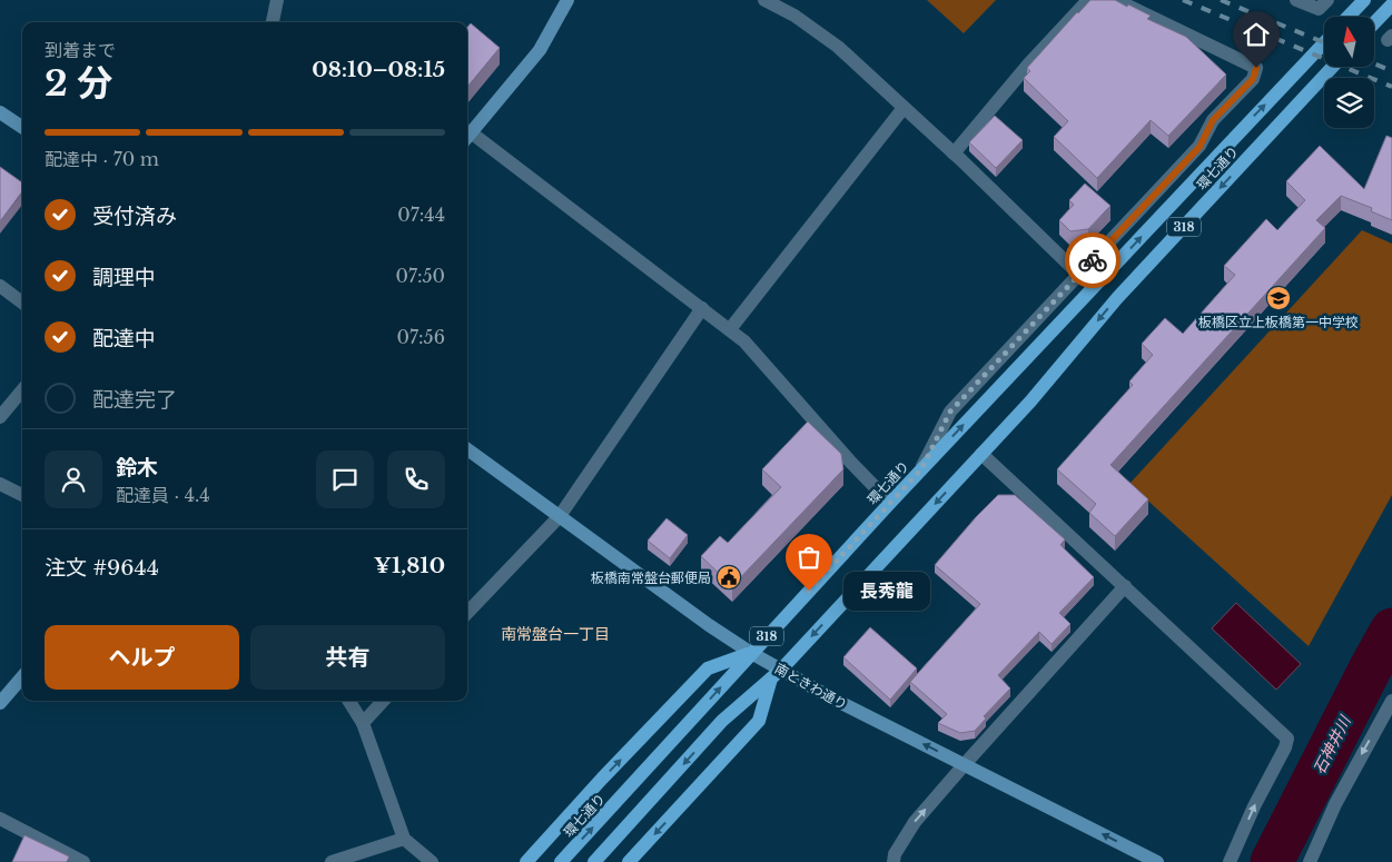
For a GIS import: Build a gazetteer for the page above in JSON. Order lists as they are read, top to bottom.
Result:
{
  "streets": {
    "main road": ["環七通り", "318"],
    "street": ["南ときわ通り"]
  },
  "crossings": [
    ["環七通り", "南ときわ通り"]
  ],
  "one_way": ["南ときわ通り"],
  "districts": ["南常盤台一丁目"],
  "water": ["石神井川"],
  "places": {
    "school or university": ["板橋区立上板橋第一中学校"],
    "public building": ["板橋南常盤台郵便局"],
    "other": ["長秀龍"]
  },
  "north": "top",
  "page": {
    "heading": ["2 分", "到着まで", "08:10–08:15"],
    "panel": [
      "鈴木",
      "配達員 · 4.4",
      "注文 #9644",
      "¥1,810"
    ],
    "bar": "配達中 · 70 m",
    "list": [
      ["受付済み", "07:44"],
      ["調理中", "07:50"],
      ["配達中", "07:56"],
      "配達完了"
    ],
    "bubble": "長秀龍",
    "buttons": ["ヘルプ", "共有"]
  }
}
